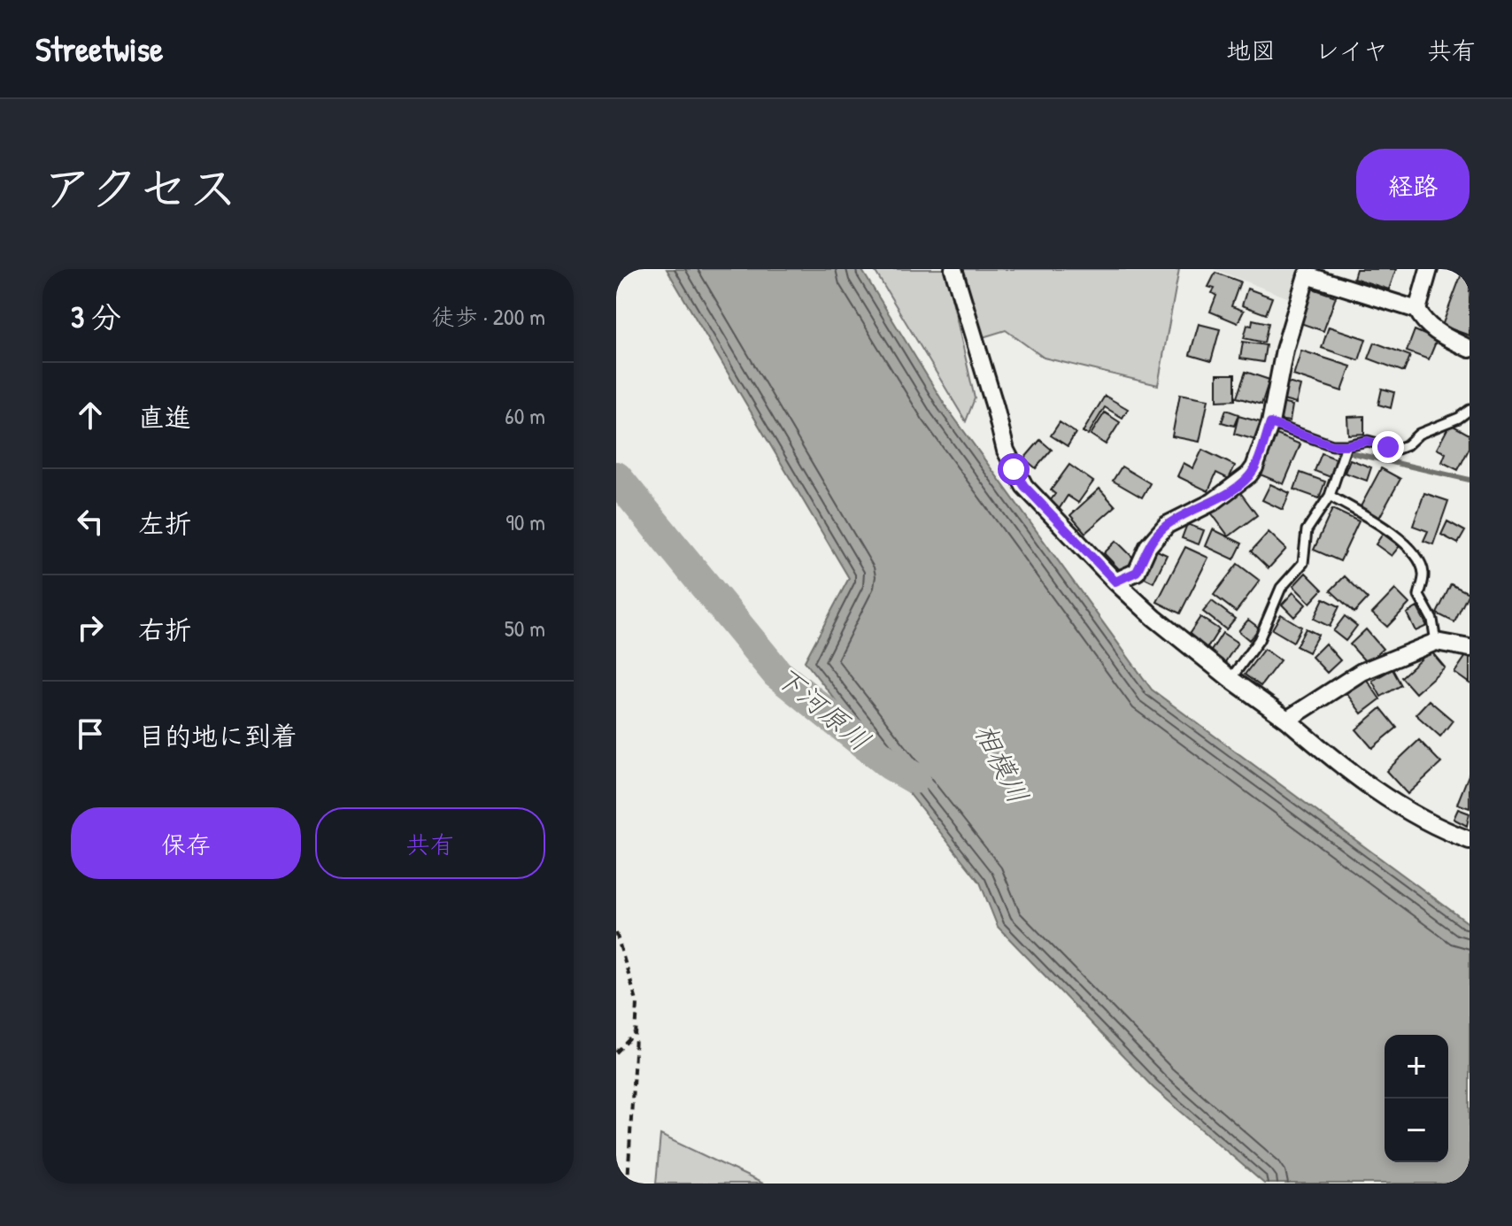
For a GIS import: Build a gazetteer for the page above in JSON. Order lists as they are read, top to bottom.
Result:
{
  "water": ["下河原川", "相模川"],
  "page": {
    "header": "Streetwise",
    "nav": ["地図", "レイヤ", "共有"],
    "title": "アクセス",
    "buttons": [
      "経路",
      ["保存", "共有"]
    ],
    "heading": ["3 分", "徒歩 · 200 m"],
    "list": [
      ["直進", "60 m"],
      ["左折", "90 m"],
      ["右折", "50 m"],
      "目的地に到着"
    ],
    "map_buttons": ["+", "−"]
  }
}
